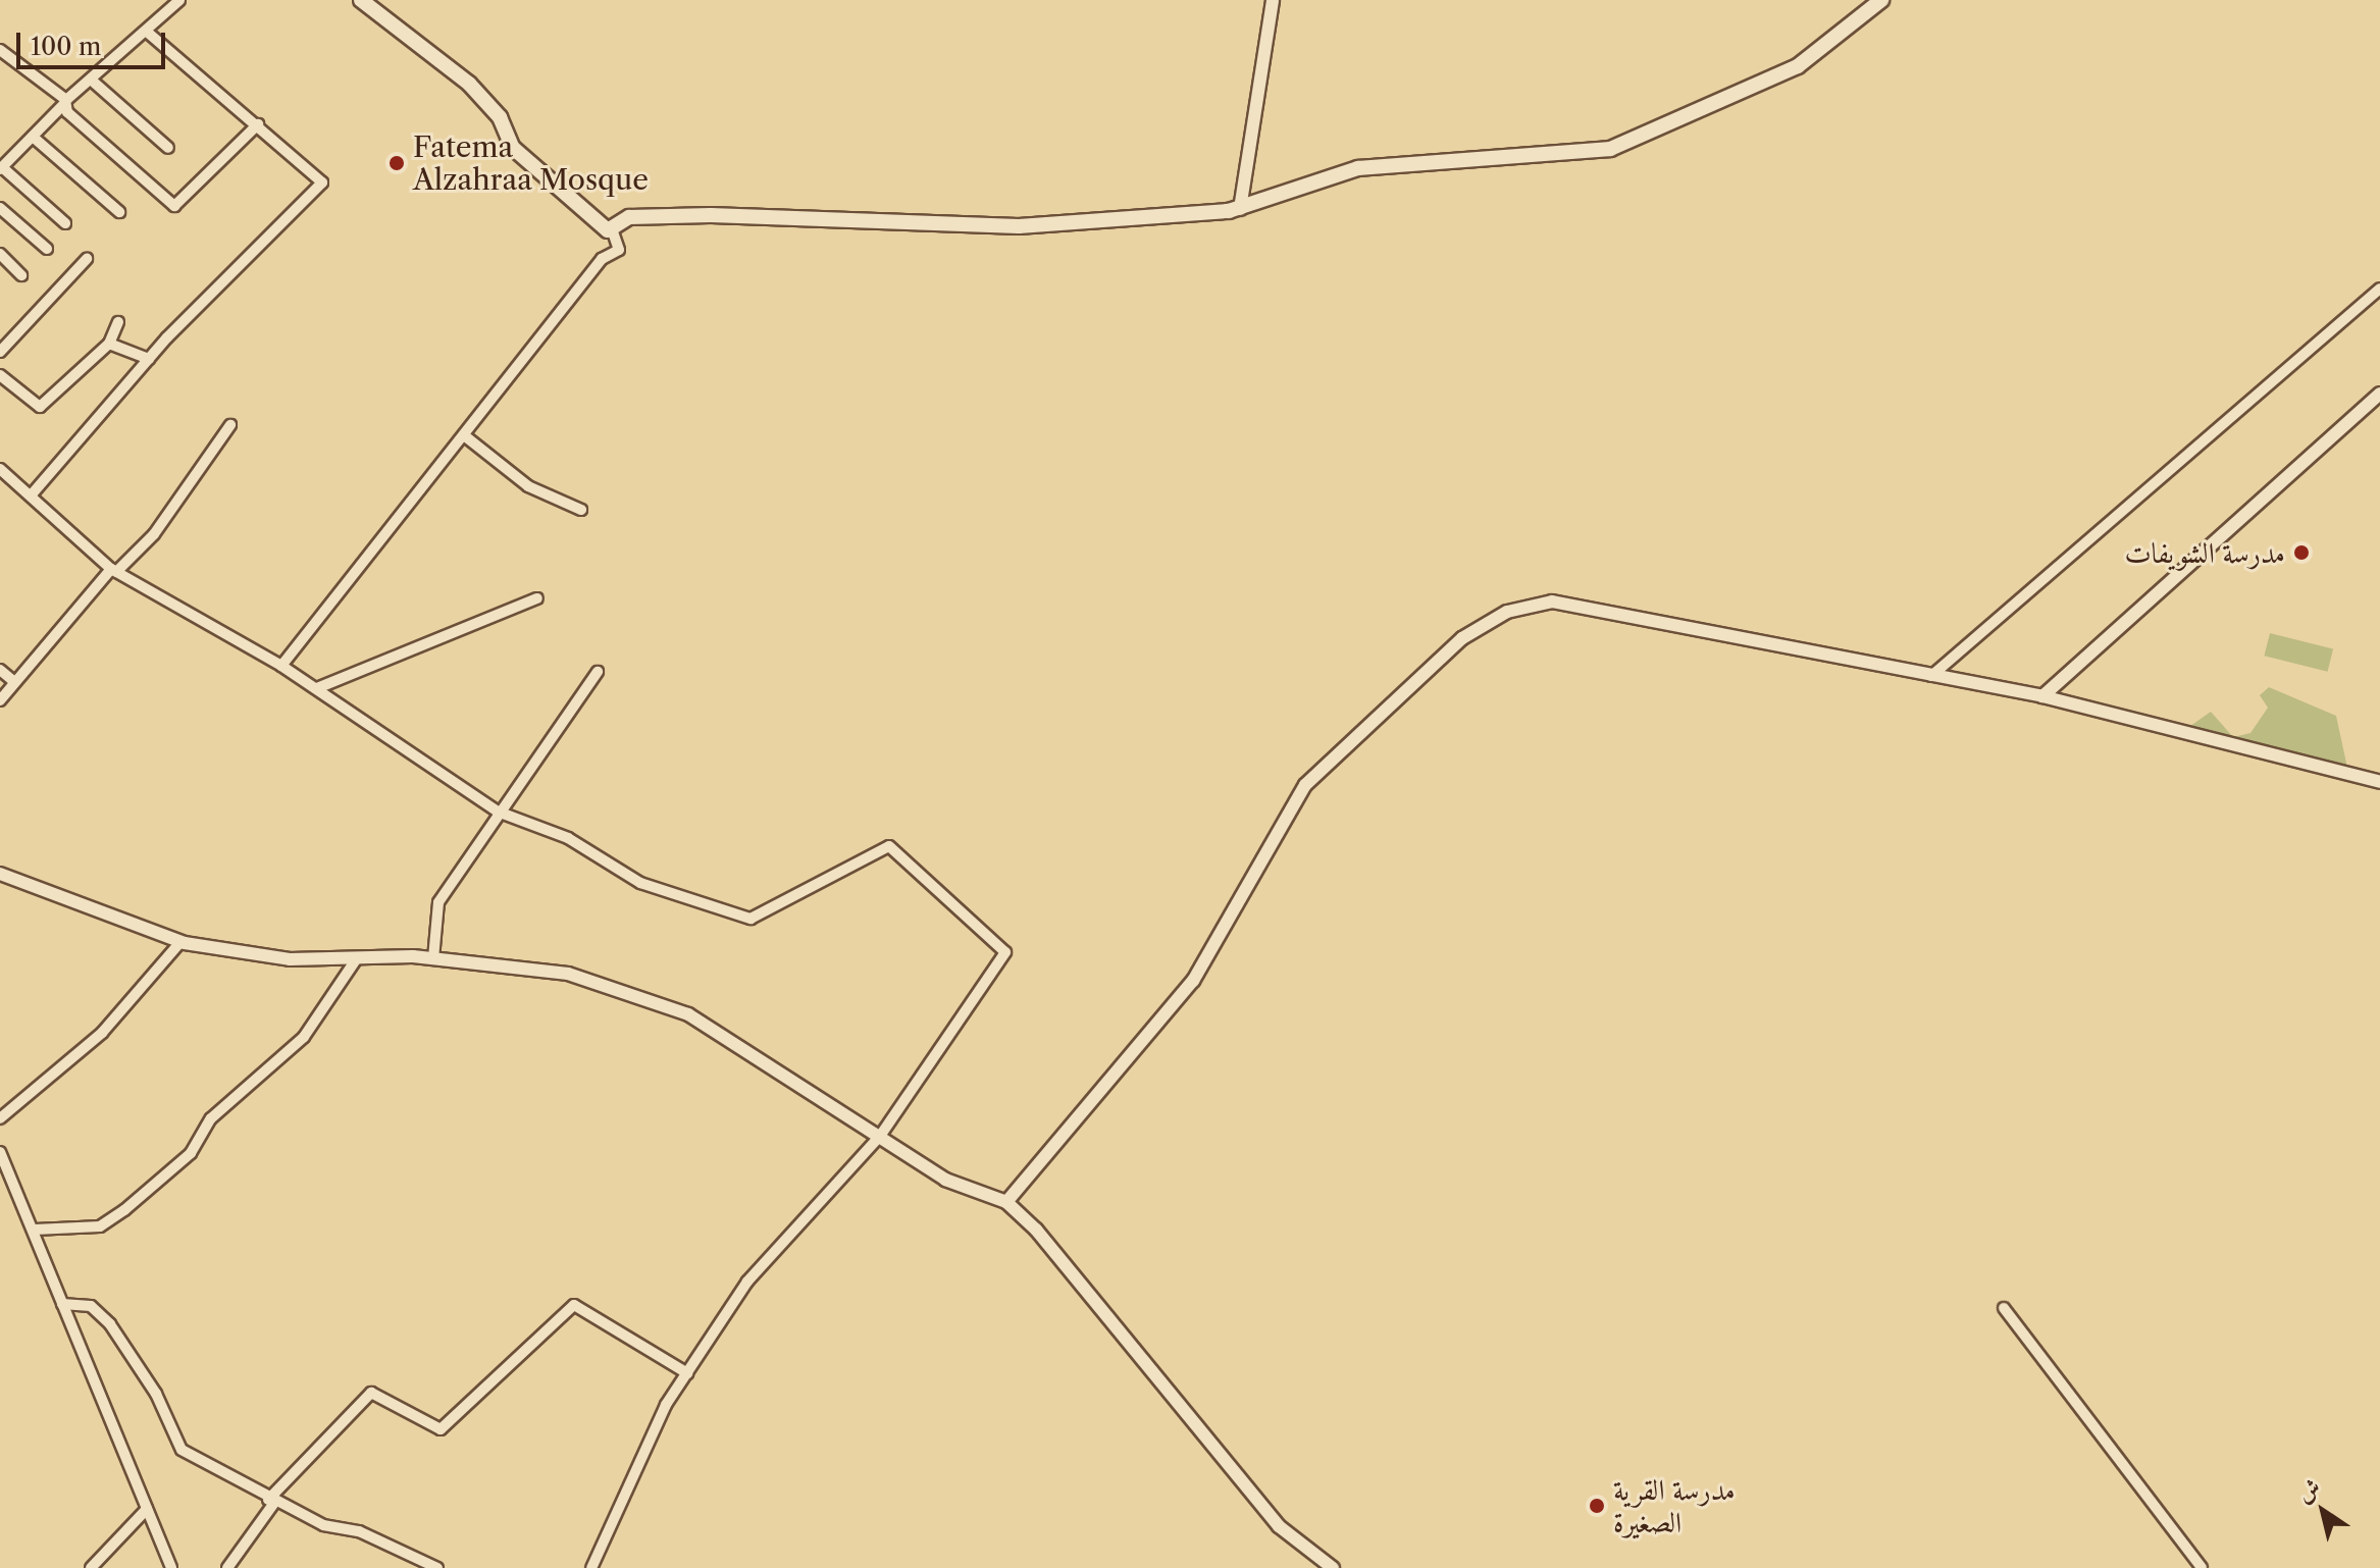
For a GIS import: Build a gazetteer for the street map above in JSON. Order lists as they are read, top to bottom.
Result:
{
  "places": ["Fatema Alzahraa Mosque", "مدرسة الشويفات", "مدرسة القرية الصغيرة"],
  "scale_bar": "100 m",
  "north": "top left"
}
